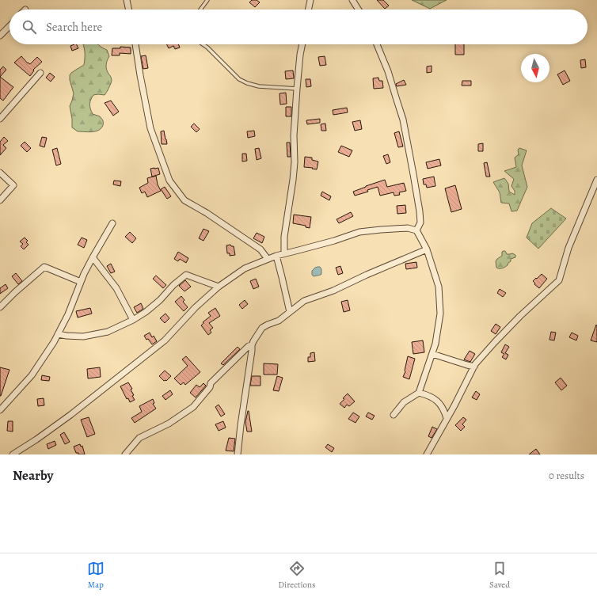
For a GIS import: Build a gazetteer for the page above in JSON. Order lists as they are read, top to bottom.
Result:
{
  "north": "bottom",
  "page": {
    "search": "Search here",
    "heading": ["Nearby", "0 results"],
    "nav": ["Map", "Directions", "Saved"]
  }
}
